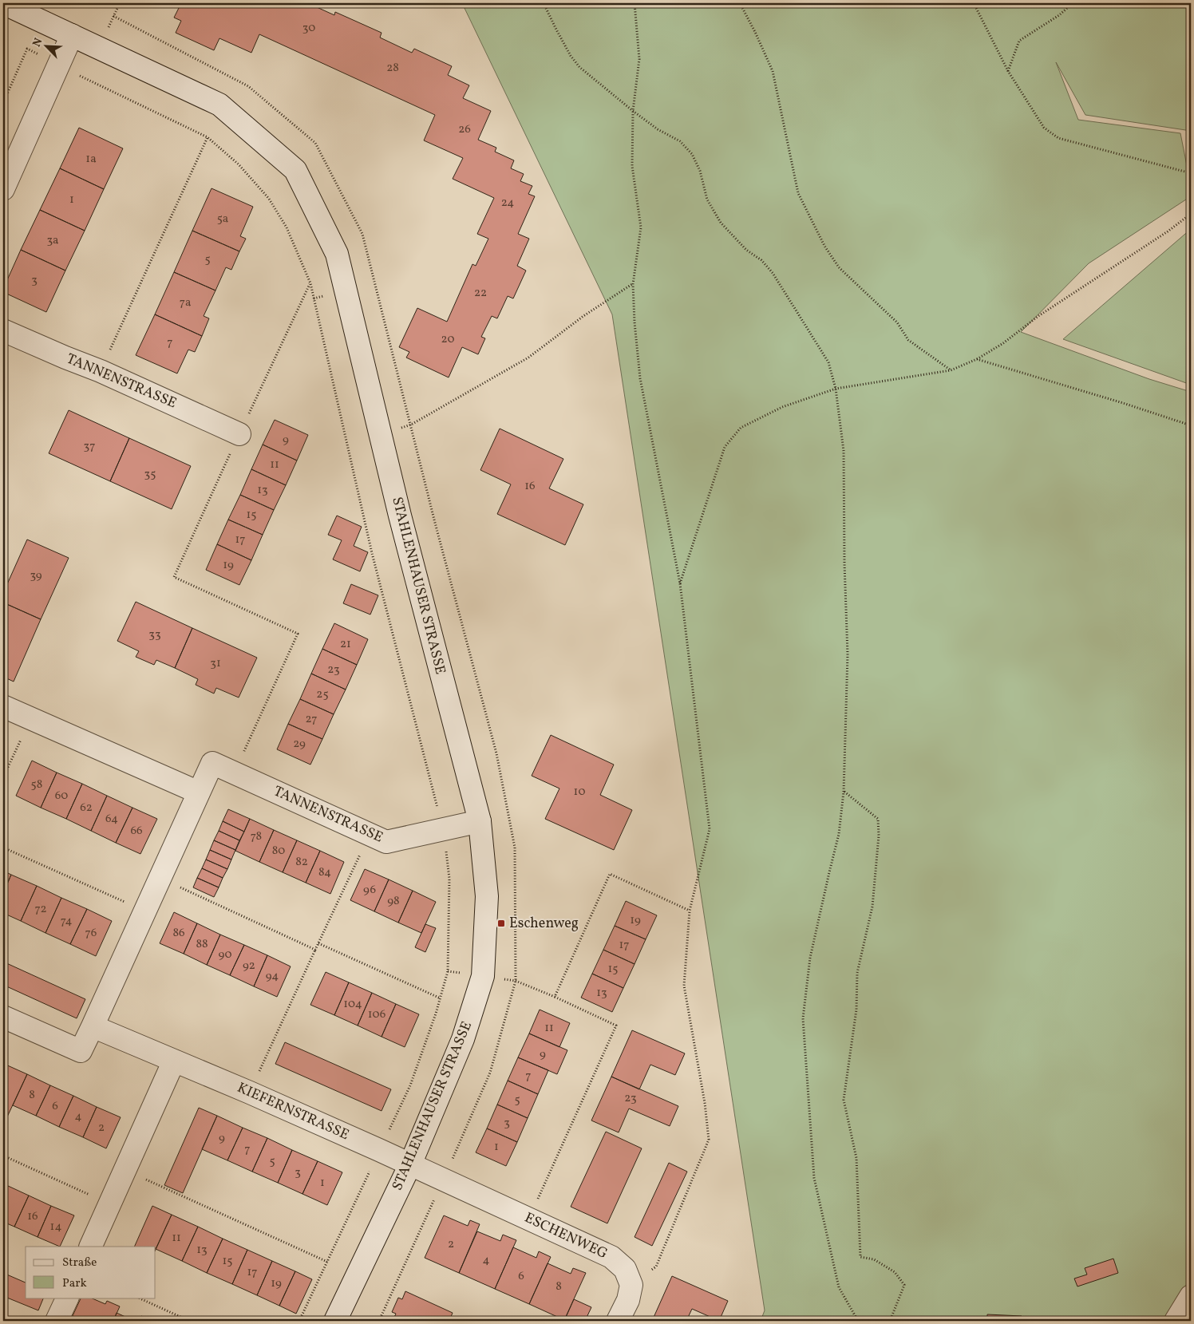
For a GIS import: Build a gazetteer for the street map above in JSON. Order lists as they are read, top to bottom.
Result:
{
  "streets": {
    "street": [
      "TANNENSTRASSE",
      "STAHLENHAUSER STRASSE",
      "KIEFERNSTRASSE",
      "ESCHENWEG"
    ]
  },
  "crossings": [
    ["TANNENSTRASSE", "STAHLENHAUSER STRASSE"],
    ["TANNENSTRASSE", "KIEFERNSTRASSE"],
    ["STAHLENHAUSER STRASSE", "KIEFERNSTRASSE"],
    ["STAHLENHAUSER STRASSE", "ESCHENWEG"],
    ["KIEFERNSTRASSE", "ESCHENWEG"]
  ],
  "places": {
    "transit": ["Eschenweg"]
  },
  "house_numbers": [
    "30",
    "28",
    "26",
    "1a",
    "1",
    "24",
    "5a",
    "3a",
    "5",
    "3",
    "22",
    "7a",
    "20",
    "7",
    "9",
    "37",
    "11",
    "35",
    "16",
    "13",
    "15",
    "17",
    "19",
    "39",
    "33",
    "21",
    "31",
    "23",
    "25",
    "27",
    "29",
    "58",
    "10",
    "60",
    "62",
    "64",
    "66",
    "78",
    "80",
    "82",
    "84",
    "96",
    "98",
    "72",
    "19",
    "74",
    "76",
    "86",
    "88",
    "17",
    "90",
    "92",
    "15",
    "94",
    "13",
    "104",
    "106",
    "11",
    "9",
    "7",
    "8",
    "23",
    "5",
    "6",
    "4",
    "3",
    "2",
    "9",
    "1",
    "7",
    "5",
    "3",
    "1",
    "16",
    "14",
    "11",
    "2",
    "13",
    "4",
    "15",
    "17",
    "6",
    "19",
    "8"
  ],
  "legend": ["Straße", "Park"],
  "north": "top left"
}
